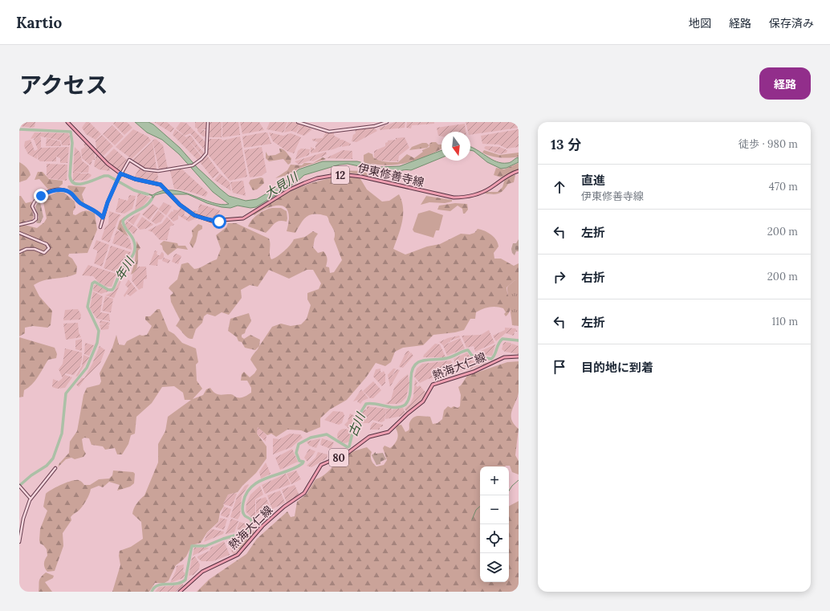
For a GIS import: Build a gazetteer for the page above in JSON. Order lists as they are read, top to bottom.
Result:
{
  "streets": {
    "main road": [
      "12",
      "伊東修善寺線",
      "熱海大仁線",
      "80"
    ]
  },
  "water": ["大見川", "年川", "古川"],
  "north": "bottom",
  "page": {
    "header": "Kartio",
    "nav": ["地図", "経路", "保存済み"],
    "title": "アクセス",
    "buttons": "経路",
    "heading": ["13 分", "徒歩 · 980 m"],
    "list": [
      ["直進", "伊東修善寺線", "470 m"],
      ["左折", "200 m"],
      ["右折", "200 m"],
      ["左折", "110 m"],
      "目的地に到着"
    ],
    "map_buttons": ["+", "−"]
  }
}
